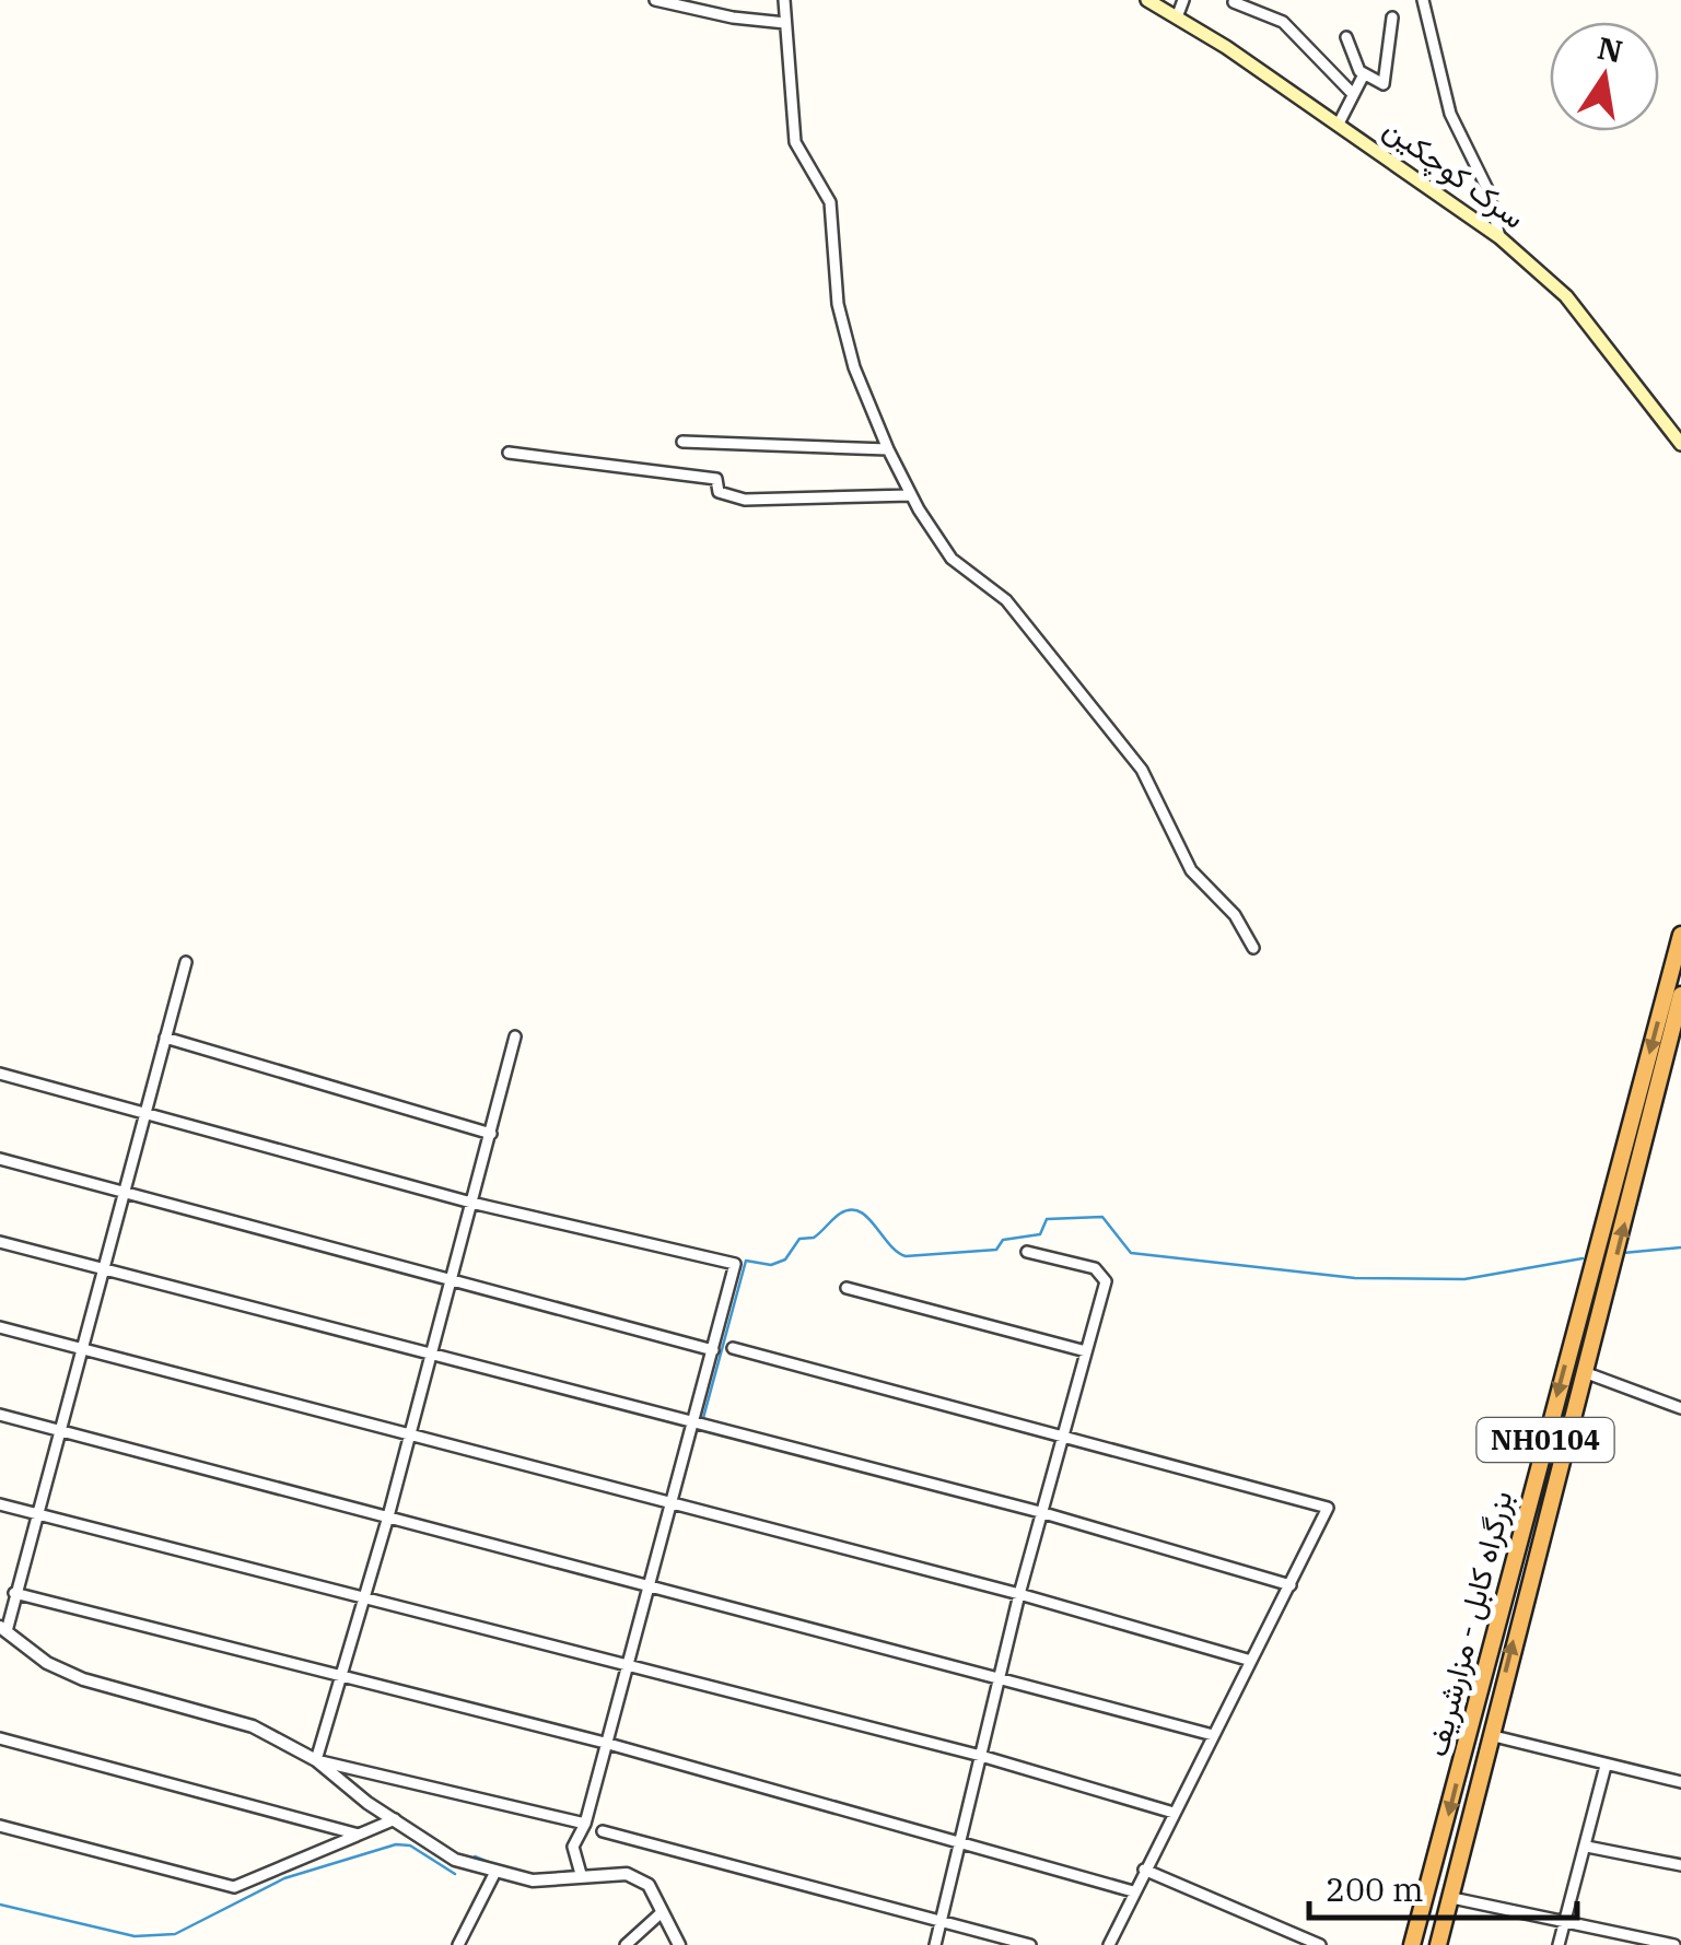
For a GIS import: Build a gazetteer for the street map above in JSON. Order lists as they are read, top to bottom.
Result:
{
  "streets": {
    "highway": ["NH0104", "بزرگراه کابل - مزارشریف"],
    "main road": ["سرک کوچکین"]
  },
  "scale_bar": "200 m",
  "north": "top"
}
